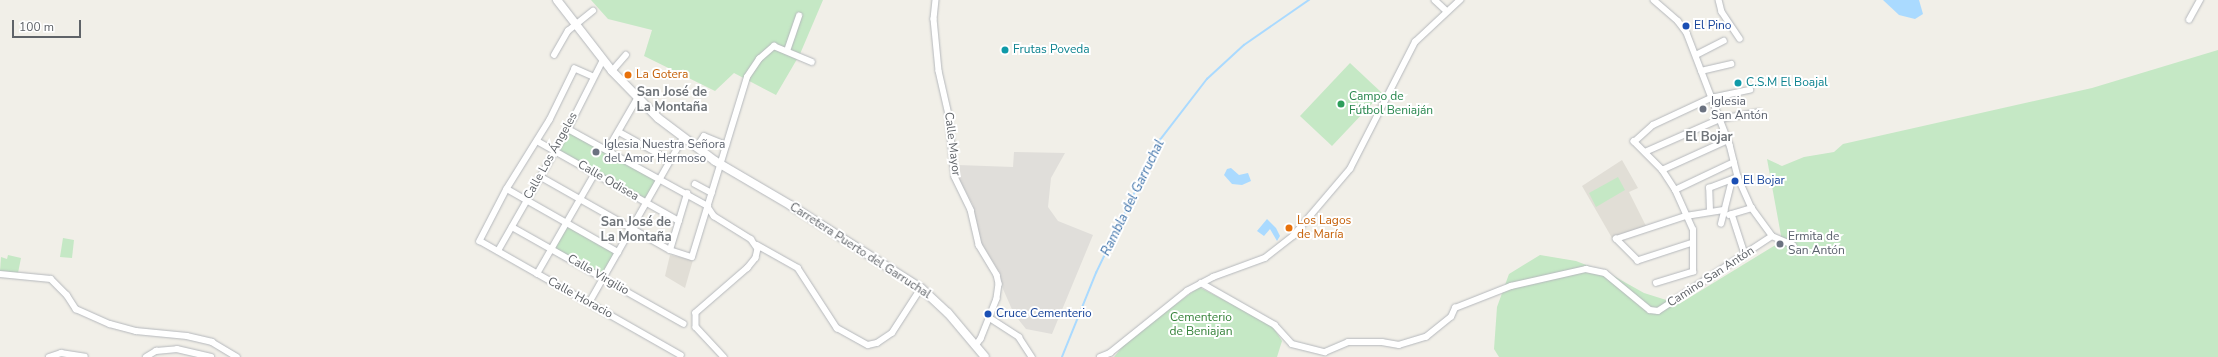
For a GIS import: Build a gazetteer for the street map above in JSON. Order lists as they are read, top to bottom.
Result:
{
  "streets": {
    "main road": ["Carretera Puerto del Garruchal"],
    "street": [
      "Calle Mayor",
      "Calle Los Ángeles",
      "Calle Odisea",
      "Calle Virgilio",
      "Camino San Antón",
      "Calle Horacio"
    ]
  },
  "crossings": [
    ["Calle Mayor", "Carretera Puerto del Garruchal"],
    ["Calle Los Ángeles", "Calle Odisea"],
    ["Calle Los Ángeles", "Carretera Puerto del Garruchal"],
    ["Calle Los Ángeles", "Calle Virgilio"],
    ["Calle Los Ángeles", "Calle Horacio"]
  ],
  "districts": ["San José de La Montaña", "El Bojar", "San José de La Montaña"],
  "water": ["Rambla del Garruchal"],
  "parks": ["Cementerio de Beniajan"],
  "places": [
    "El Pino",
    "Frutas Poveda",
    "La Gotera",
    "C.S.M El Boajal",
    "Campo de Fútbol Beniaján",
    "Iglesia San Antón",
    "Iglesia Nuestra Señora del Amor Hermoso",
    "El Bojar",
    "Los Lagos de María",
    "Ermita de San Antón",
    "Cruce Cementerio"
  ],
  "scale_bar": "100 m"
}
